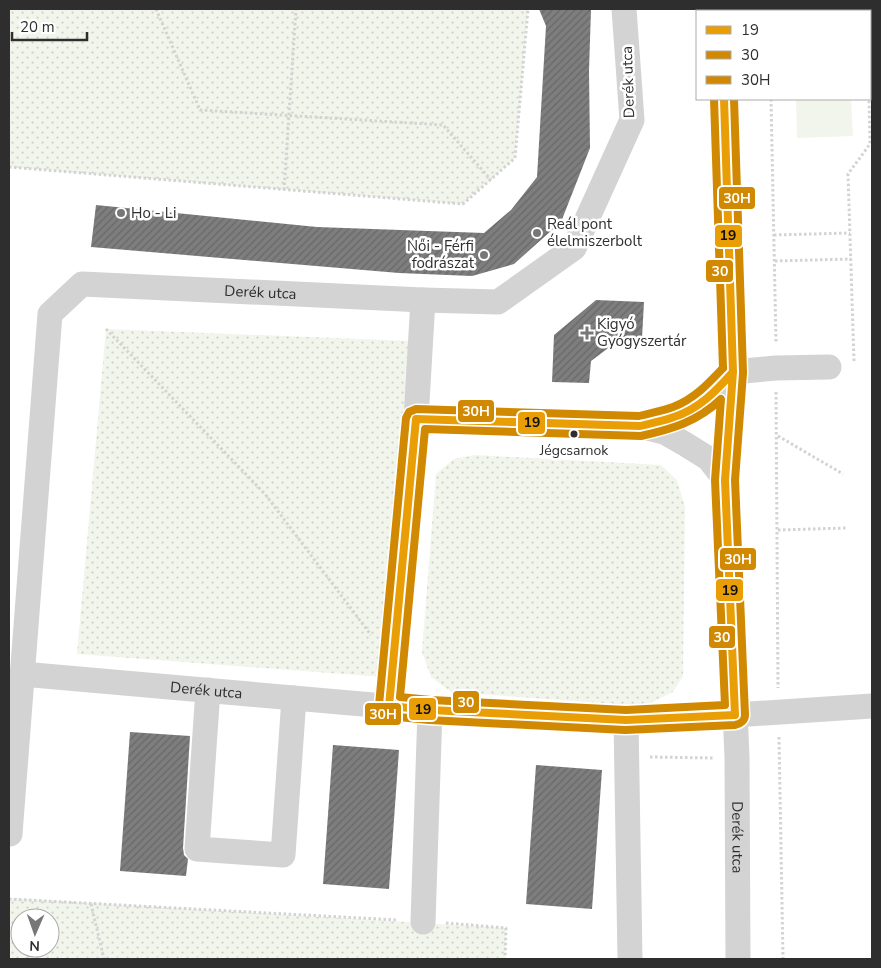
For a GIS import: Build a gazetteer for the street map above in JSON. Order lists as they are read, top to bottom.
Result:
{
  "streets": {
    "street": ["Derék utca"]
  },
  "places": {
    "other": [
      "Ho - Li",
      "Reál pont élelmiszerbolt",
      "Női - Férfi fodrászat",
      "Jégcsarnok"
    ],
    "health": ["Kigyó Gyógyszertár"]
  },
  "lines": ["transit line 19", "transit line 30", "transit line 30H"],
  "legend": ["19", "30", "30H"],
  "scale_bar": "20 m",
  "north": "bottom"
}
